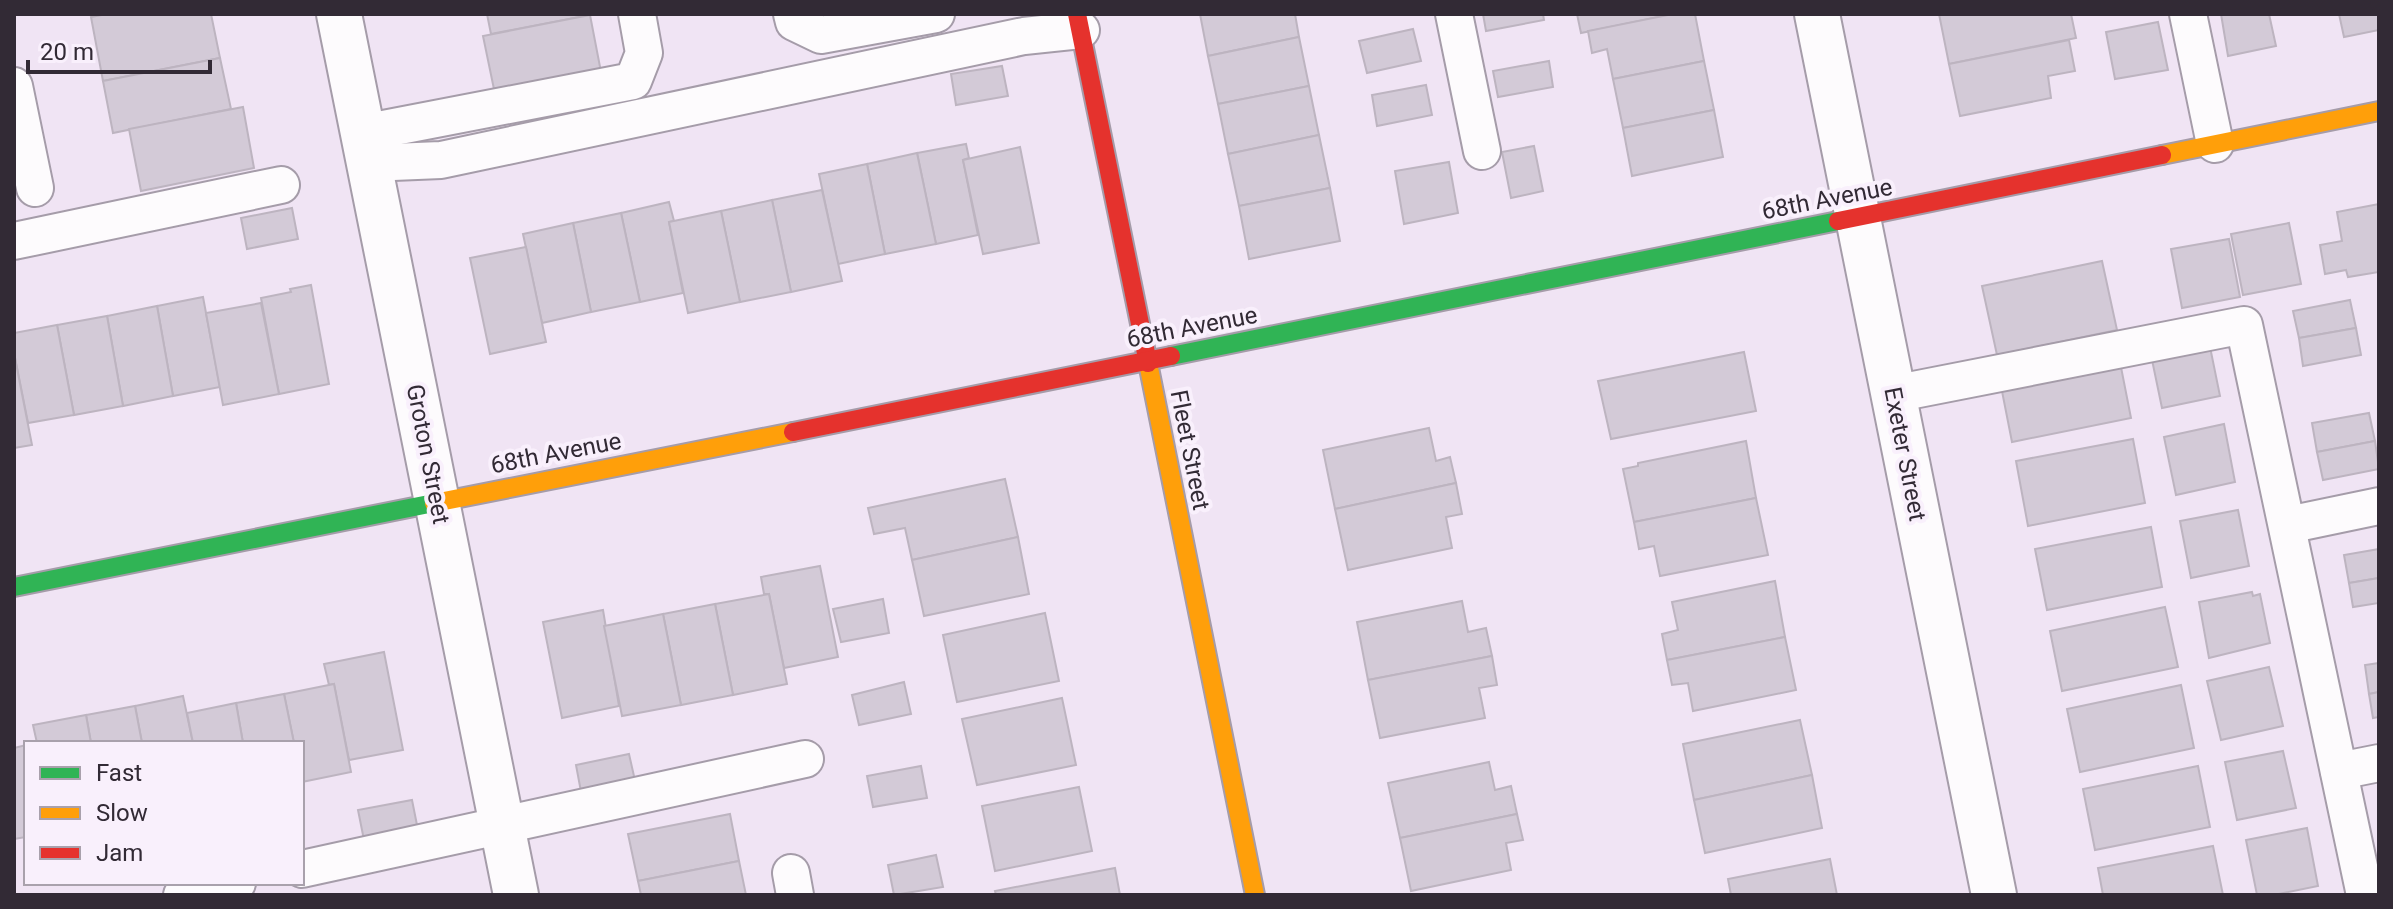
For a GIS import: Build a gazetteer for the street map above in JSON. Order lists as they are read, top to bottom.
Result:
{
  "streets": {
    "street": [
      "68th Avenue",
      "Fleet Street",
      "Groton Street",
      "Exeter Street"
    ]
  },
  "crossings": [
    ["68th Avenue", "Fleet Street"],
    ["68th Avenue", "Groton Street"],
    ["68th Avenue", "Exeter Street"]
  ],
  "legend": ["Fast", "Slow", "Jam"],
  "scale_bar": "20 m"
}
